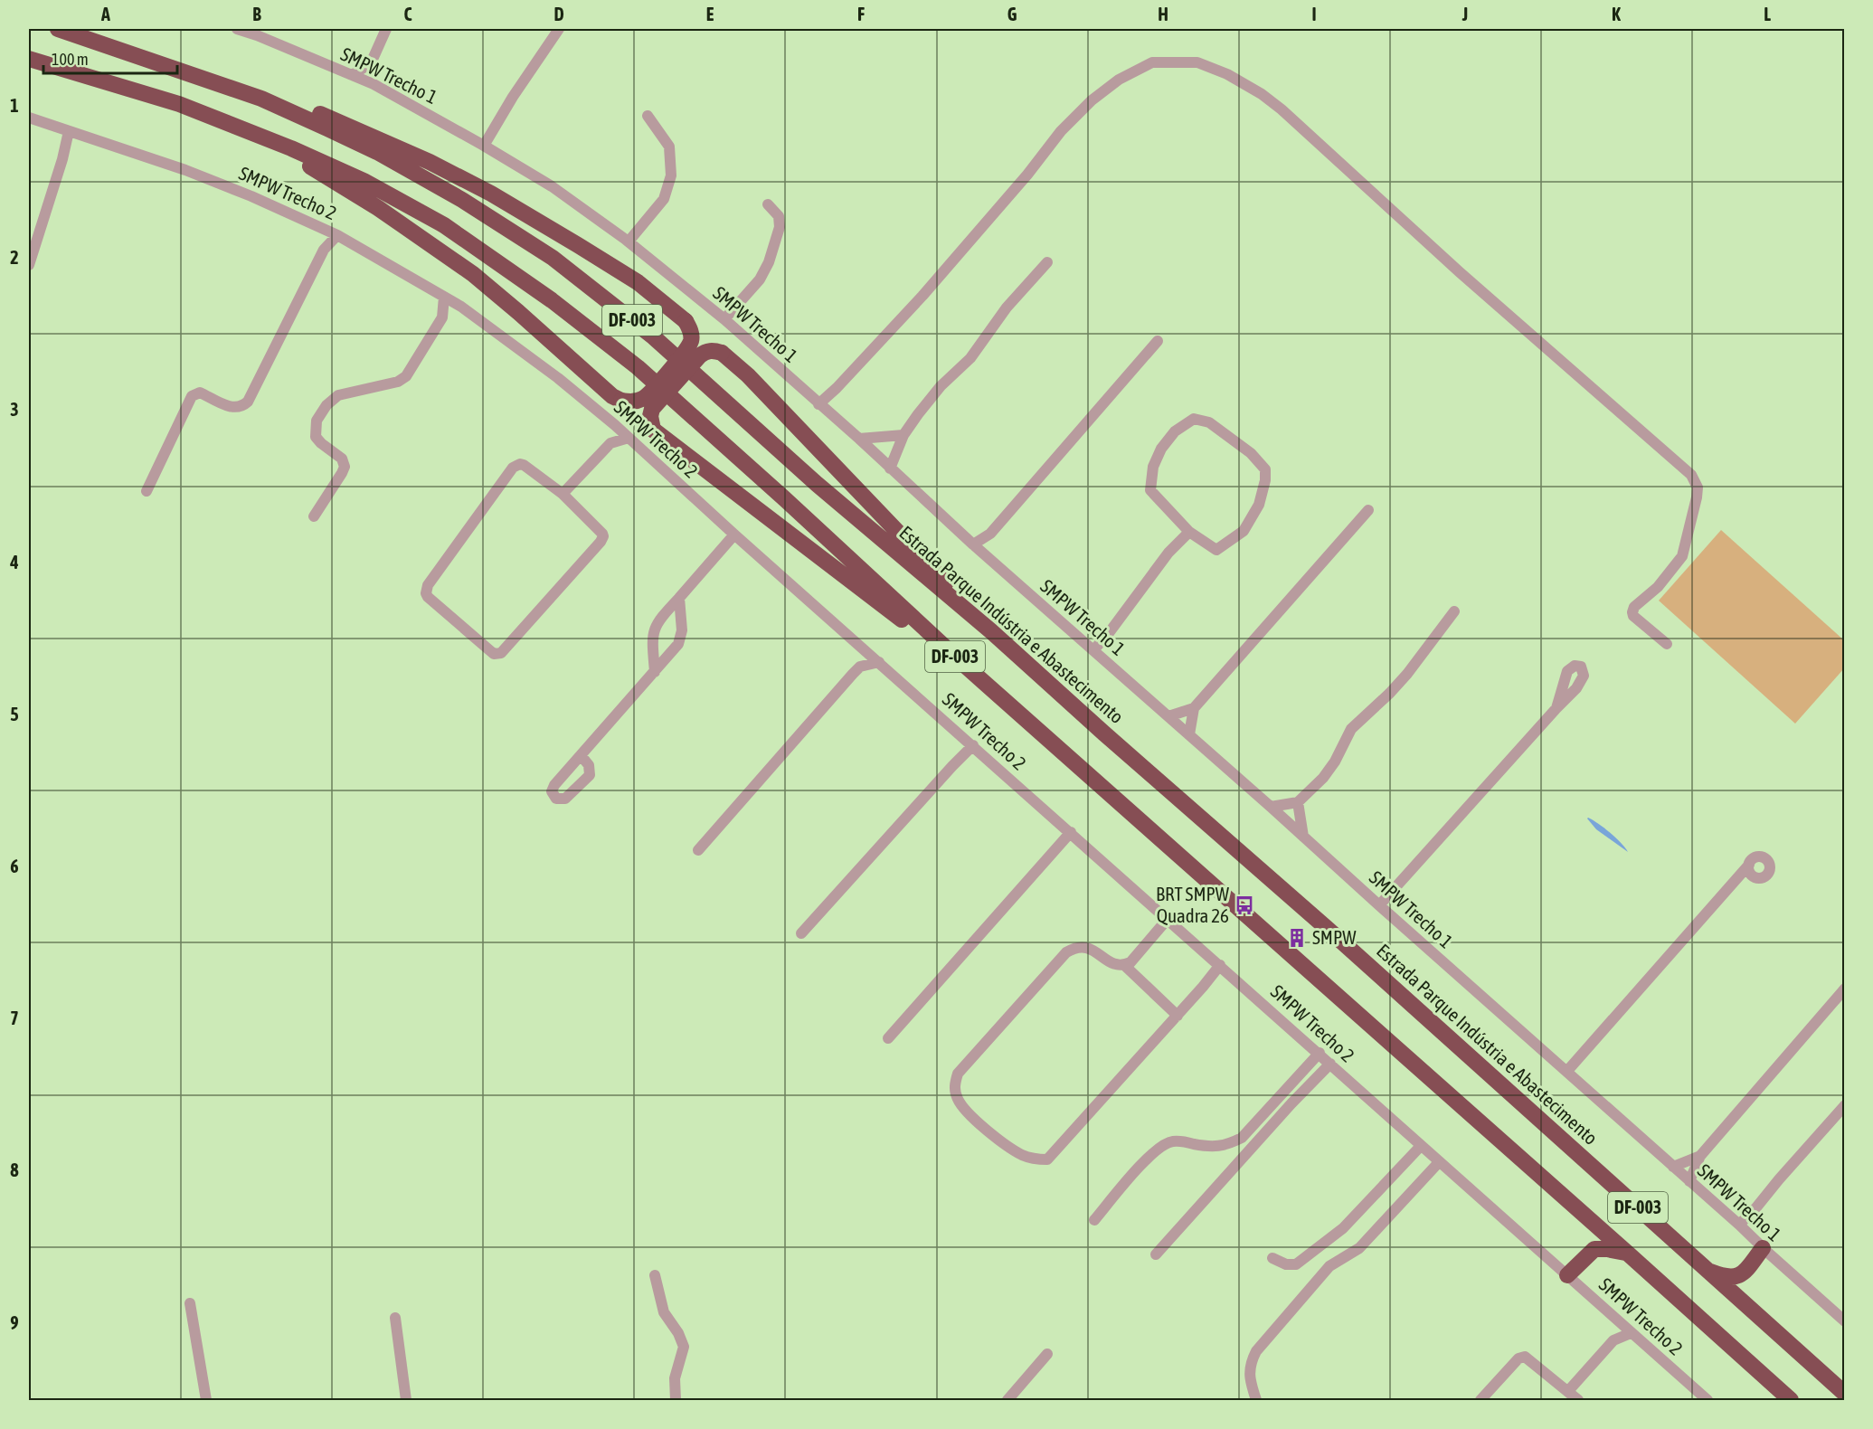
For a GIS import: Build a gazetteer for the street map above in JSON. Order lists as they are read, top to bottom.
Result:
{
  "streets": {
    "highway": ["DF-003", "Estrada Parque Indústria e Abastecimento"],
    "street": ["SMPW Trecho 1", "SMPW Trecho 2"]
  },
  "places": {
    "bus stop": ["BRT SMPW Quadra 26"],
    "building": ["SMPW"]
  },
  "scale_bar": "100 m",
  "grid": {
    "columns": [
      "A",
      "B",
      "C",
      "D",
      "E",
      "F",
      "G",
      "H",
      "I",
      "J",
      "K",
      "L"
    ],
    "rows": [
      "1",
      "2",
      "3",
      "4",
      "5",
      "6",
      "7",
      "8",
      "9"
    ]
  }
}
